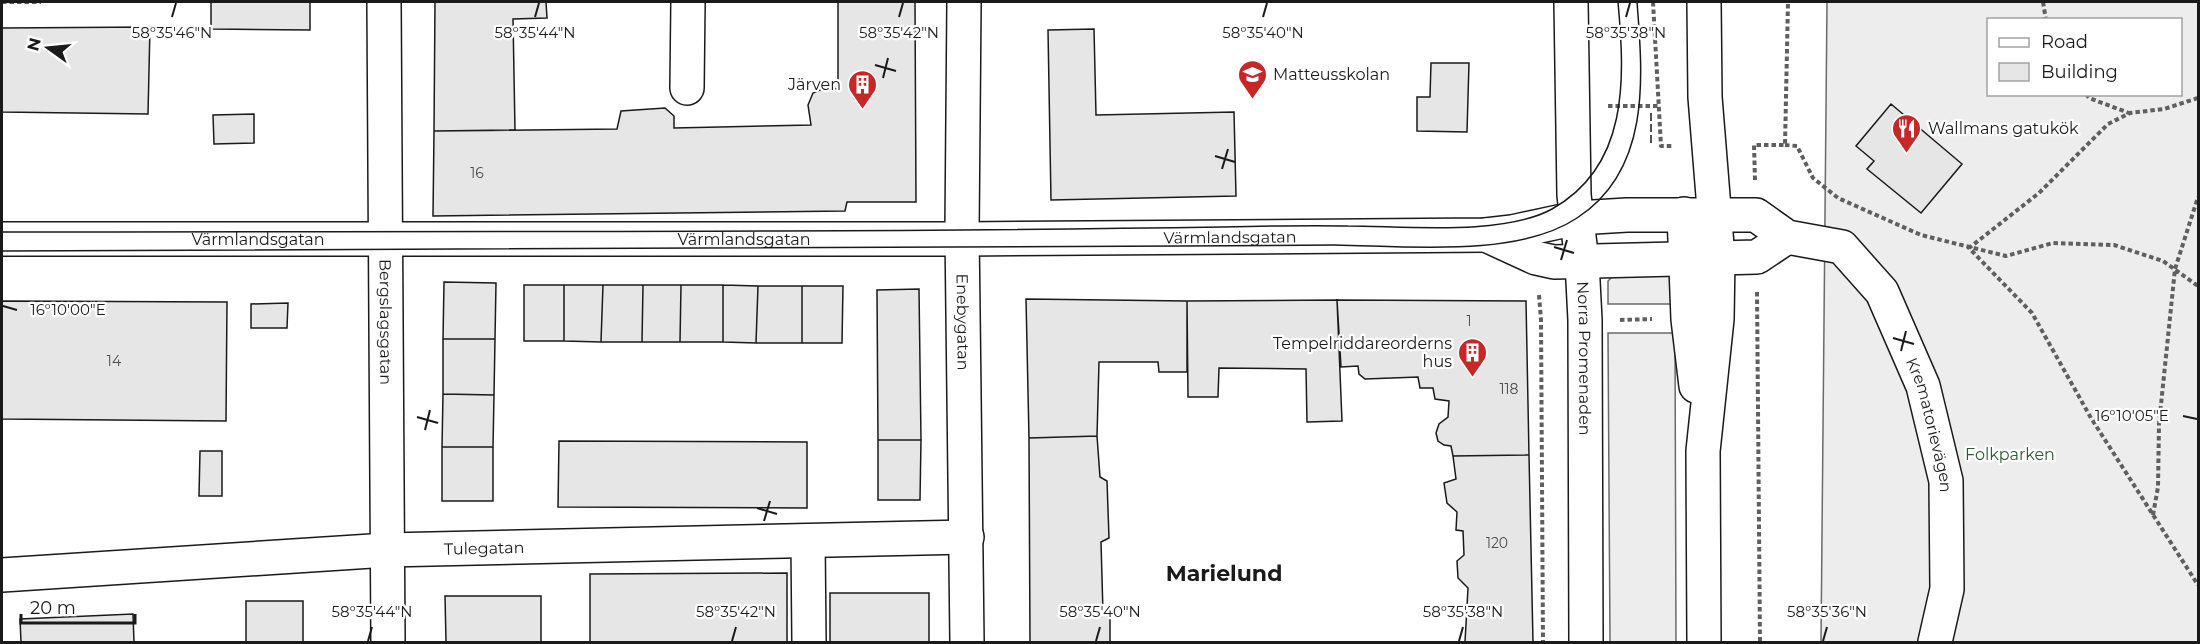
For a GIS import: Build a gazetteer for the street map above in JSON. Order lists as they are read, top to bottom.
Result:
{
  "streets": {
    "street": [
      "Värmlandsgatan",
      "Bergslagsgatan",
      "Enebygatan",
      "Norra Promenaden",
      "Krematorievägen",
      "Tulegatan"
    ]
  },
  "crossings": [
    ["Värmlandsgatan", "Bergslagsgatan"],
    ["Värmlandsgatan", "Enebygatan"],
    ["Värmlandsgatan", "Norra Promenaden"],
    ["Bergslagsgatan", "Tulegatan"],
    ["Enebygatan", "Tulegatan"]
  ],
  "districts": ["Marielund"],
  "parks": ["Folkparken"],
  "places": {
    "school or university": ["Matteusskolan"],
    "building": ["Järven", "Tempelriddareorderns hus"],
    "restaurant": ["Wallmans gatukök"]
  },
  "house_numbers": [
    "16",
    "1",
    "14",
    "118",
    "120"
  ],
  "legend": ["Road", "Building"],
  "scale_bar": "20 m",
  "north": "left",
  "coordinates": [
    "58°35'46\"N",
    "58°35'44\"N",
    "58°35'42\"N",
    "58°35'40\"N",
    "58°35'38\"N",
    "16°10'00\"E",
    "16°10'05\"E",
    "58°35'36\"N"
  ]
}
